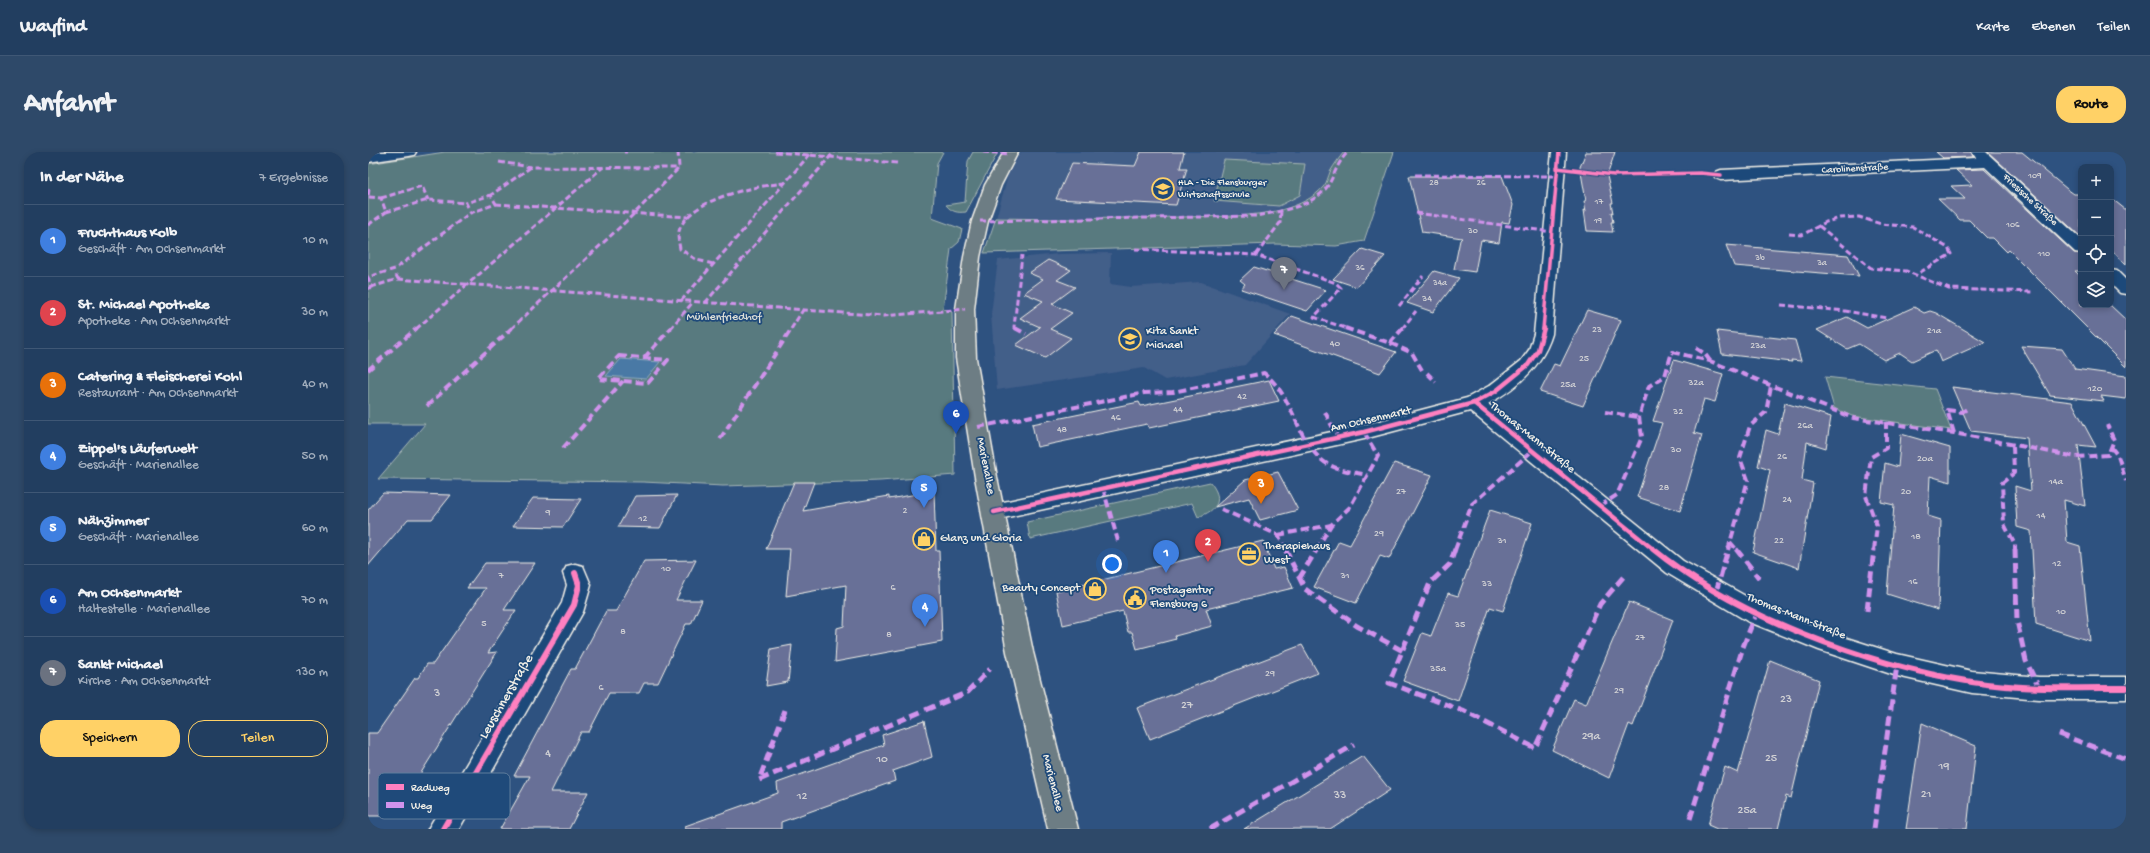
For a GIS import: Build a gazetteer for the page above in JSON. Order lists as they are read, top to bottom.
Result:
{
  "streets": {
    "main road": ["Marienallee"],
    "street": [
      "Carolinenstraße",
      "Friesische Straße",
      "Am Ochsenmarkt",
      "Thomas-Mann-Straße",
      "Leuschnerstraße"
    ]
  },
  "crossings": [
    ["Carolinenstraße", "Friesische Straße"],
    ["Am Ochsenmarkt", "Thomas-Mann-Straße"],
    ["Am Ochsenmarkt", "Marienallee"]
  ],
  "parks": ["Mühlenfriedhof"],
  "places": {
    "school or university": ["HLA - Die Flensburger Wirtschaftsschule", "Kita Sankt Michael"],
    "shop": ["Glanz und Gloria", "Beauty Concept"],
    "office": ["Therapiehaus West"],
    "public building": ["Postagentur Flensburg 6"]
  },
  "house_numbers": [
    "109",
    "28",
    "26",
    "17",
    "19",
    "106",
    "30",
    "110",
    "3b",
    "3a",
    "36",
    "34a",
    "34",
    "23",
    "21a",
    "40",
    "23a",
    "25",
    "32a",
    "25a",
    "120",
    "42",
    "44",
    "32",
    "46",
    "26a",
    "48",
    "30",
    "26",
    "20a",
    "14a",
    "28",
    "27",
    "20",
    "24",
    "2",
    "9",
    "14",
    "12",
    "29",
    "18",
    "31",
    "22",
    "12",
    "10",
    "7",
    "31",
    "16",
    "33",
    "6",
    "10",
    "5",
    "35",
    "8",
    "8",
    "27",
    "35a",
    "29",
    "6",
    "29",
    "3",
    "23",
    "27",
    "29a",
    "4",
    "25",
    "10",
    "19",
    "21",
    "33",
    "12",
    "25a"
  ],
  "legend": ["Radweg", "Weg"],
  "page": {
    "header": "Wayfind",
    "nav": ["Karte", "Ebenen", "Teilen"],
    "buttons": [
      "Route",
      ["Speichern", "Teilen"]
    ],
    "title": "Anfahrt",
    "heading": ["In der Nähe", "7 Ergebnisse"],
    "map_buttons": ["+", "−"],
    "list": [
      {
        "mark": "1",
        "name": "Fruchthaus Kolb",
        "note": "Geschäft · Am Ochsenmarkt",
        "value": "10 m"
      },
      {
        "mark": "2",
        "name": "St. Michael Apotheke",
        "note": "Apotheke · Am Ochsenmarkt",
        "value": "30 m"
      },
      {
        "mark": "3",
        "name": "Catering & Fleischerei Kohl",
        "note": "Restaurant · Am Ochsenmarkt",
        "value": "40 m"
      },
      {
        "mark": "4",
        "name": "Zippel's Läuferwelt",
        "note": "Geschäft · Marienallee",
        "value": "50 m"
      },
      {
        "mark": "5",
        "name": "Nähzimmer",
        "note": "Geschäft · Marienallee",
        "value": "60 m"
      },
      {
        "mark": "6",
        "name": "Am Ochsenmarkt",
        "note": "Haltestelle · Marienallee",
        "value": "70 m"
      },
      {
        "mark": "7",
        "name": "Sankt Michael",
        "note": "Kirche · Am Ochsenmarkt",
        "value": "130 m"
      }
    ],
    "pins": [
      "7",
      "6",
      "3",
      "5",
      "2",
      "1",
      "4"
    ]
  }
}
